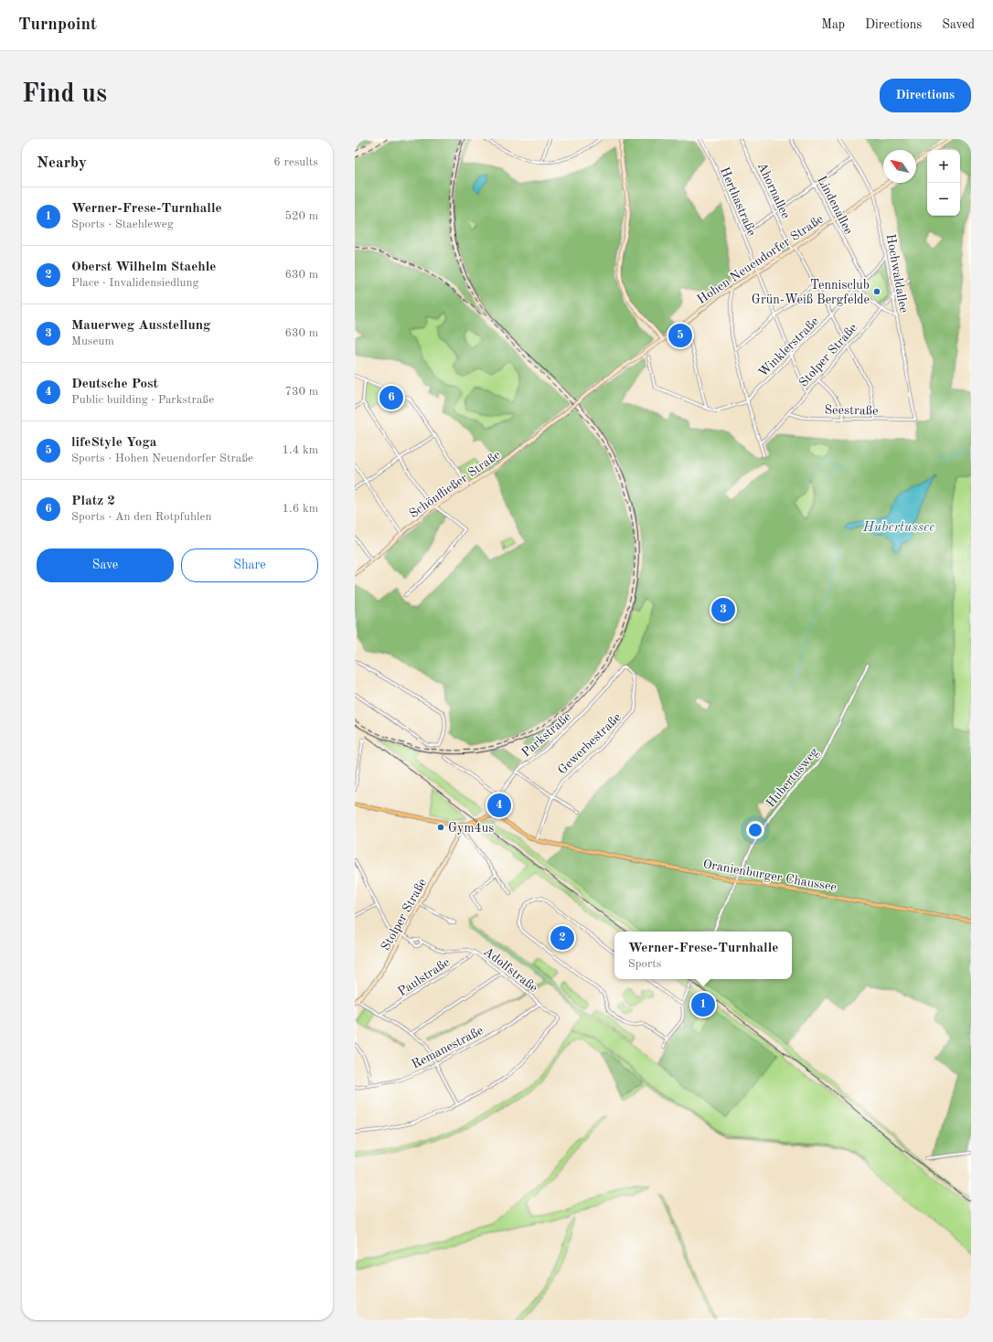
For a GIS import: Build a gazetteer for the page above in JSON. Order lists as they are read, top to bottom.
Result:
{
  "streets": {
    "main road": [
      "Hohen Neuendorfer Straße",
      "Stolper Straße",
      "Schönfließer Straße",
      "Oranienburger Chaussee"
    ],
    "street": [
      "Ahornallee",
      "Herthastraße",
      "Lindenallee",
      "Hochwaldallee",
      "Winklerstraße",
      "Seestraße",
      "Parkstraße",
      "Gewerbestraße",
      "Hubertusweg",
      "Adolfstraße",
      "Paulstraße",
      "Remanestraße"
    ]
  },
  "crossings": [
    ["Ahornallee", "Hohen Neuendorfer Straße"],
    ["Ahornallee", "Winklerstraße"],
    ["Ahornallee", "Stolper Straße"],
    ["Ahornallee", "Seestraße"],
    ["Herthastraße", "Hohen Neuendorfer Straße"],
    ["Herthastraße", "Winklerstraße"],
    ["Herthastraße", "Stolper Straße"],
    ["Lindenallee", "Hohen Neuendorfer Straße"],
    ["Lindenallee", "Winklerstraße"],
    ["Hohen Neuendorfer Straße", "Hochwaldallee"],
    ["Hohen Neuendorfer Straße", "Schönfließer Straße"],
    ["Hochwaldallee", "Winklerstraße"],
    ["Hochwaldallee", "Stolper Straße"],
    ["Hochwaldallee", "Seestraße"],
    ["Stolper Straße", "Seestraße"],
    ["Parkstraße", "Gewerbestraße"],
    ["Parkstraße", "Oranienburger Chaussee"],
    ["Gewerbestraße", "Oranienburger Chaussee"],
    ["Hubertusweg", "Oranienburger Chaussee"],
    ["Adolfstraße", "Paulstraße"],
    ["Adolfstraße", "Remanestraße"]
  ],
  "water": ["Hubertussee"],
  "places": ["Tennisclub Grün-Weiß Bergfelde", "Gym4us"],
  "north": "top left",
  "page": {
    "header": "Turnpoint",
    "nav": ["Map", "Directions", "Saved"],
    "buttons": [
      "Directions",
      ["Save", "Share"]
    ],
    "title": "Find us",
    "heading": ["Nearby", "6 results"],
    "map_buttons": ["+", "−"],
    "list": [
      {
        "mark": "1",
        "name": "Werner-Frese-Turnhalle",
        "note": "Sports · Staehleweg",
        "value": "520 m"
      },
      {
        "mark": "2",
        "name": "Oberst Wilhelm Staehle",
        "note": "Place · Invalidensiedlung",
        "value": "630 m"
      },
      {
        "mark": "3",
        "name": "Mauerweg Ausstellung",
        "note": "Museum",
        "value": "630 m"
      },
      {
        "mark": "4",
        "name": "Deutsche Post",
        "note": "Public building · Parkstraße",
        "value": "730 m"
      },
      {
        "mark": "5",
        "name": "lifeStyle Yoga",
        "note": "Sports · Hohen Neuendorfer Straße",
        "value": "1.4 km"
      },
      {
        "mark": "6",
        "name": "Platz 2",
        "note": "Sports · An den Rotpfuhlen",
        "value": "1.6 km"
      }
    ],
    "pins": [
      "5",
      "6",
      "3",
      "4",
      "2",
      "1"
    ],
    "popup": ["Werner-Frese-Turnhalle", "Sports"]
  }
}
